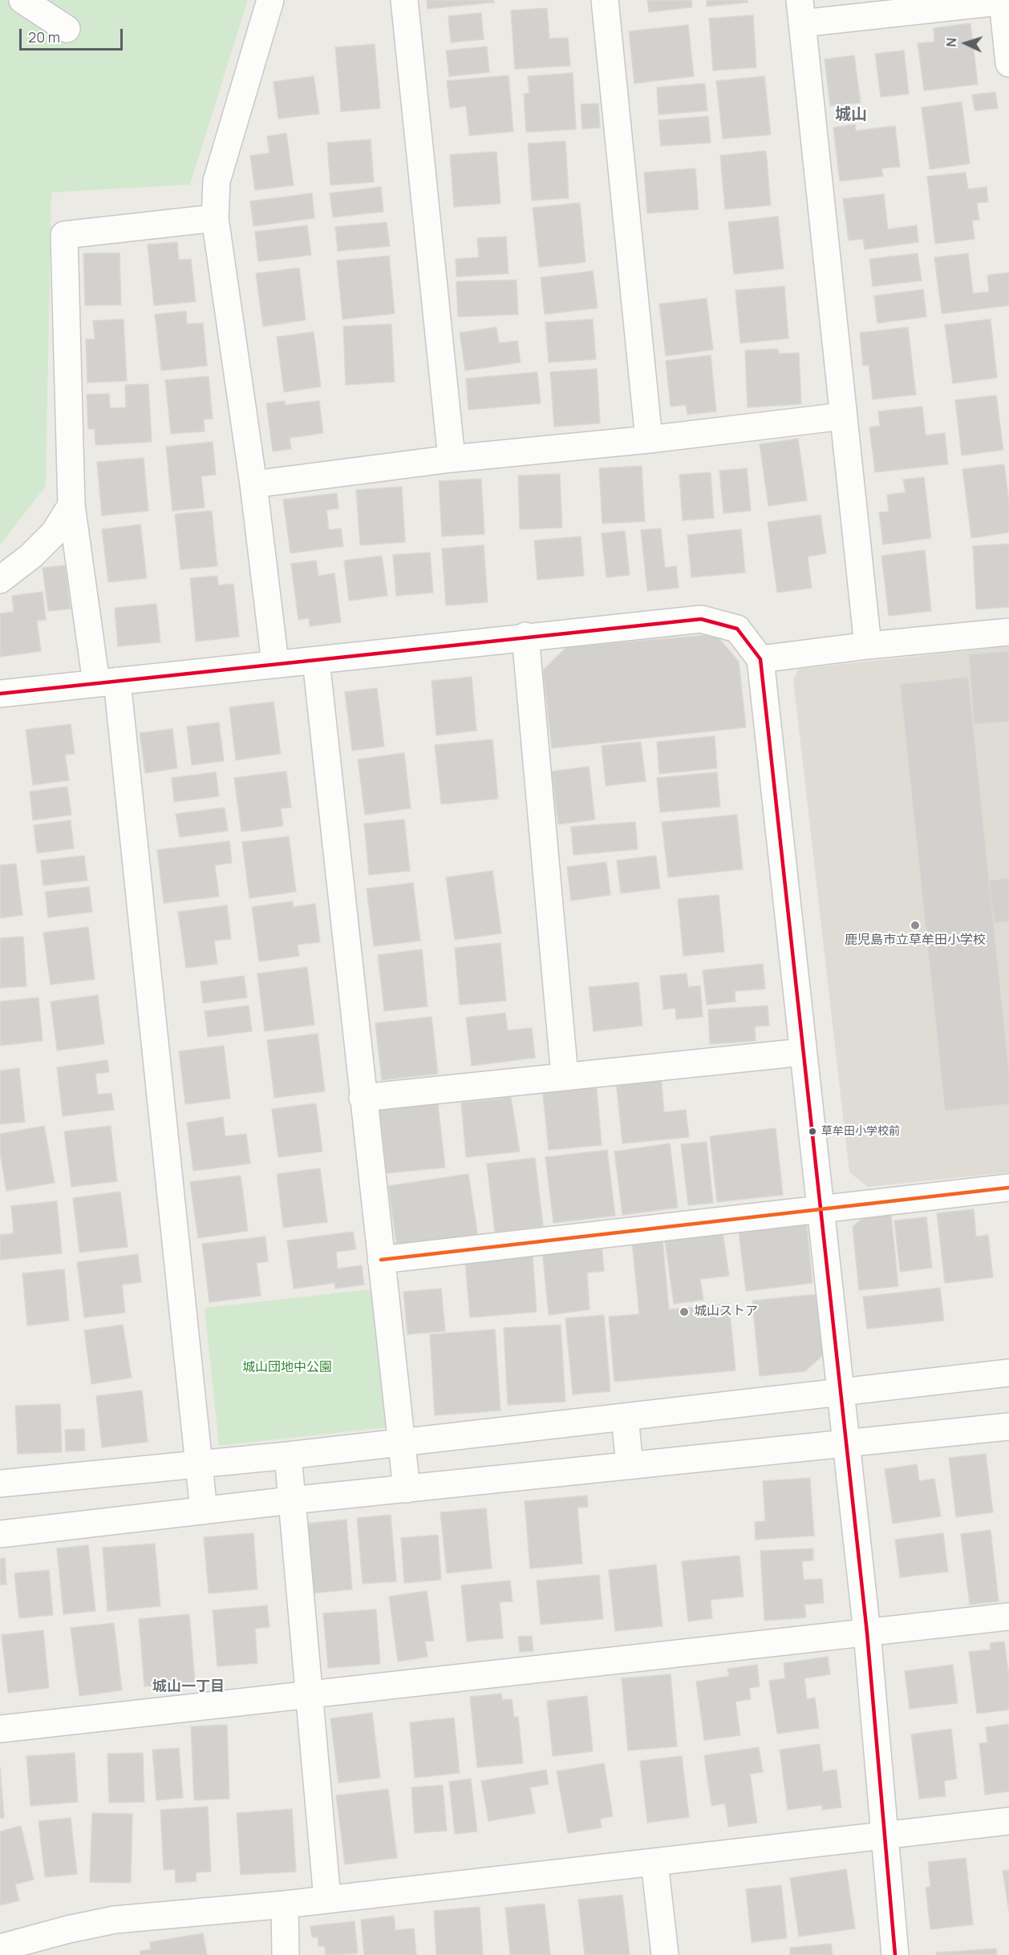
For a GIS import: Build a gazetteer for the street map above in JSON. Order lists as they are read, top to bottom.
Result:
{
  "districts": ["城山", "城山一丁目"],
  "parks": ["城山団地中公園"],
  "places": ["鹿児島市立草牟田小学校", "草牟田小学校前", "城山ストア"],
  "scale_bar": "20 m",
  "north": "left"
}
